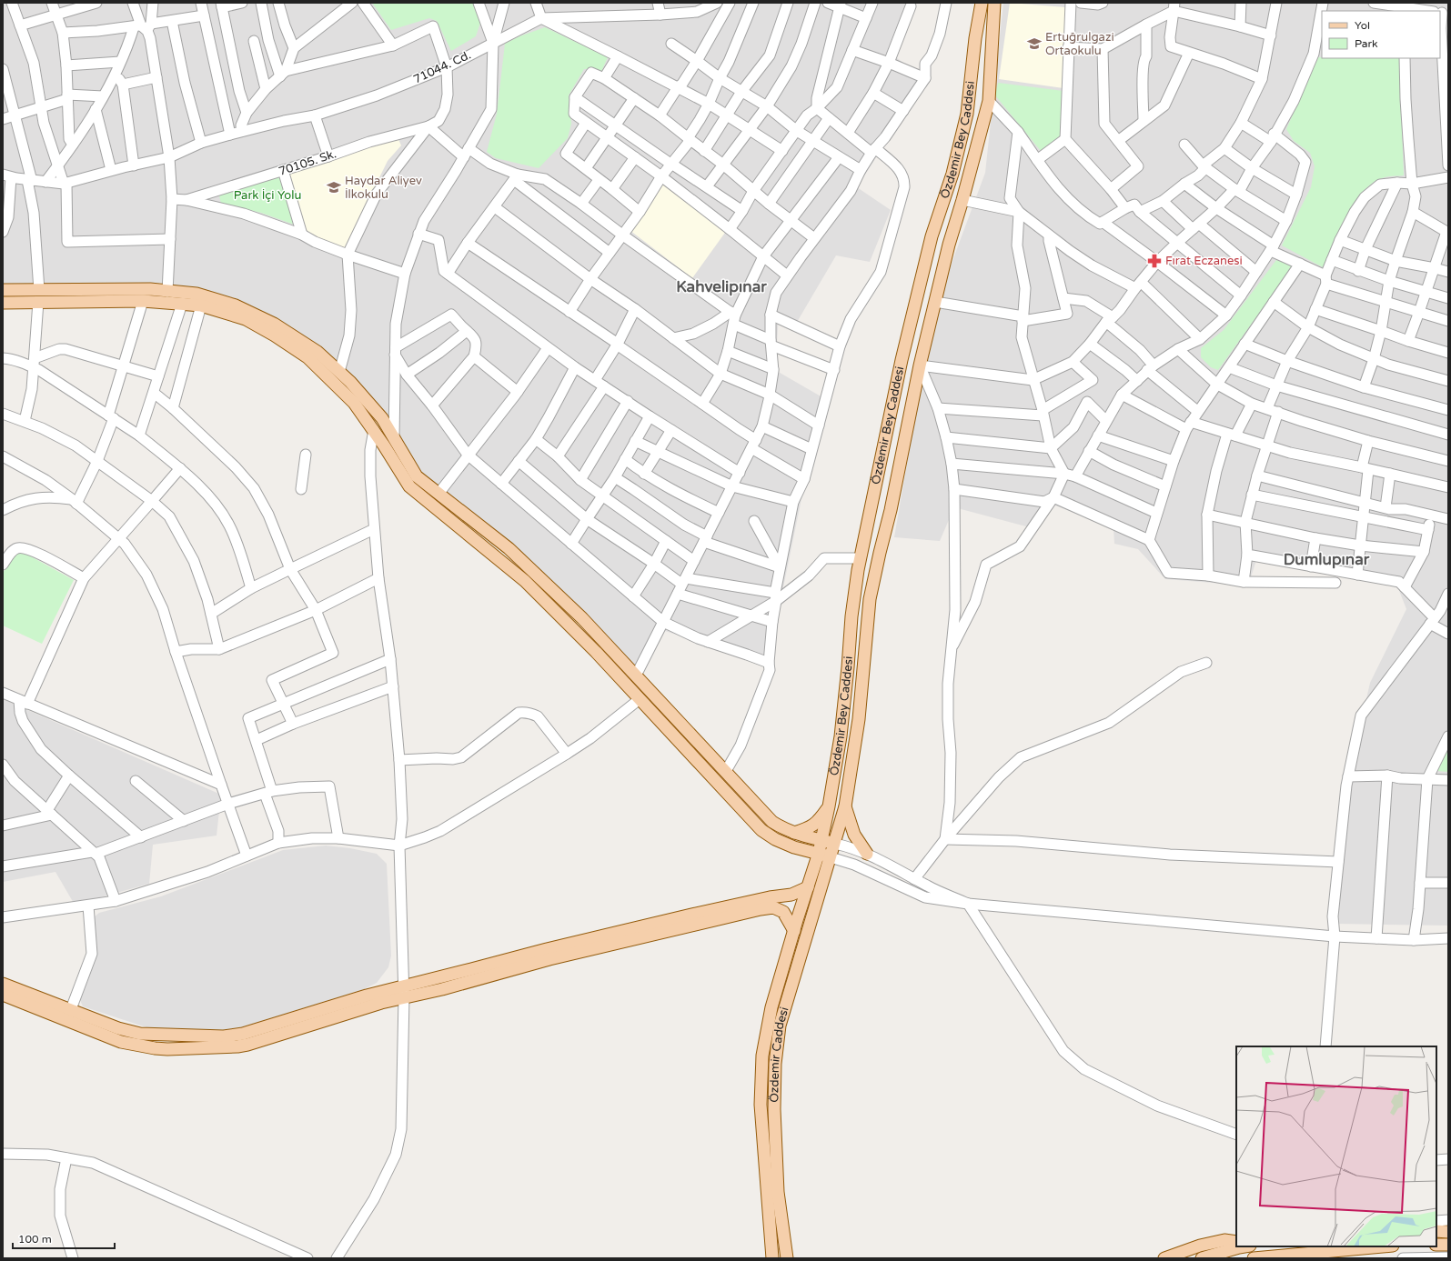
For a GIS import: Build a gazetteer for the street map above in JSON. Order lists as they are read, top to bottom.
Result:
{
  "streets": {
    "main road": ["Özdemir Bey Caddesi", "Özdemir Caddesi"],
    "street": ["71044. Cd.", "70105. Sk."]
  },
  "crossings": [
    ["Özdemir Bey Caddesi", "Özdemir Caddesi"]
  ],
  "districts": ["Kahvelipınar", "Dumlupınar"],
  "parks": ["Park İçi Yolu"],
  "places": {
    "school or university": ["Ertuğrulgazi Ortaokulu", "Haydar Aliyev İlkokulu"],
    "pharmacy": ["Fırat Eczanesi"]
  },
  "legend": ["Yol", "Park"],
  "scale_bar": "100 m"
}
